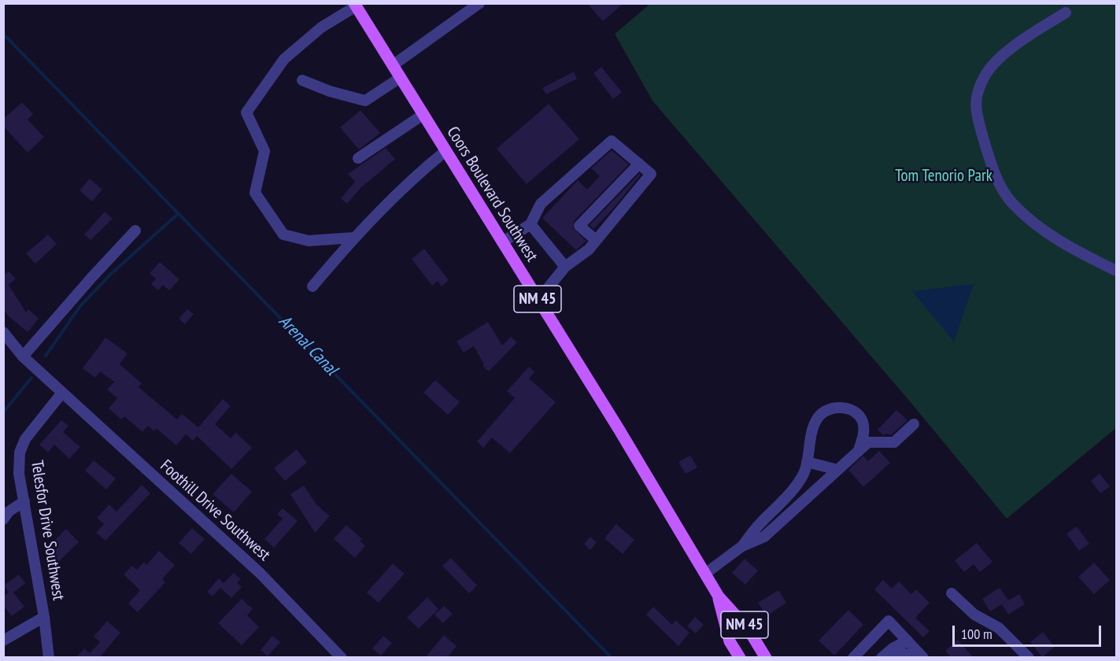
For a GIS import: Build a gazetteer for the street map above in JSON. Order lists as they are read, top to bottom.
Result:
{
  "streets": {
    "main road": ["Coors Boulevard Southwest", "NM 45"],
    "street": ["Foothill Drive Southwest", "Telesfor Drive Southwest"]
  },
  "crossings": [
    ["Foothill Drive Southwest", "Telesfor Drive Southwest"]
  ],
  "water": ["Arenal Canal"],
  "parks": ["Tom Tenorio Park"],
  "scale_bar": "100 m"
}
